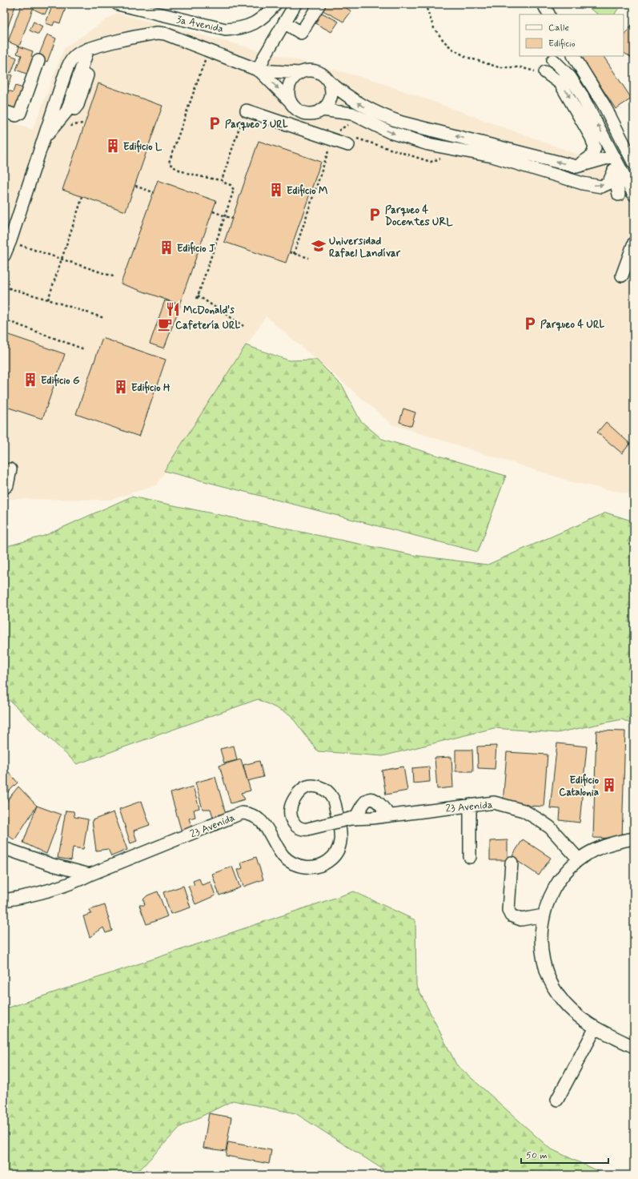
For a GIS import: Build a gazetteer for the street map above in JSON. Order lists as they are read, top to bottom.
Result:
{
  "streets": {
    "street": ["3a Avenida", "23 Avenida"]
  },
  "places": {
    "parking": ["Parqueo 3 URL", "Parqueo 4 Docentes URL", "Parqueo 4 URL"],
    "building": [
      "Edificio L",
      "Edificio M",
      "Edificio J",
      "Edificio G",
      "Edificio H",
      "Edificio Catalonia"
    ],
    "school or university": ["Universidad Rafael Landívar"],
    "restaurant": ["McDonald's"],
    "cafe": ["Cafetería URL"]
  },
  "legend": ["Calle", "Edificio"],
  "scale_bar": "50 m"
}
